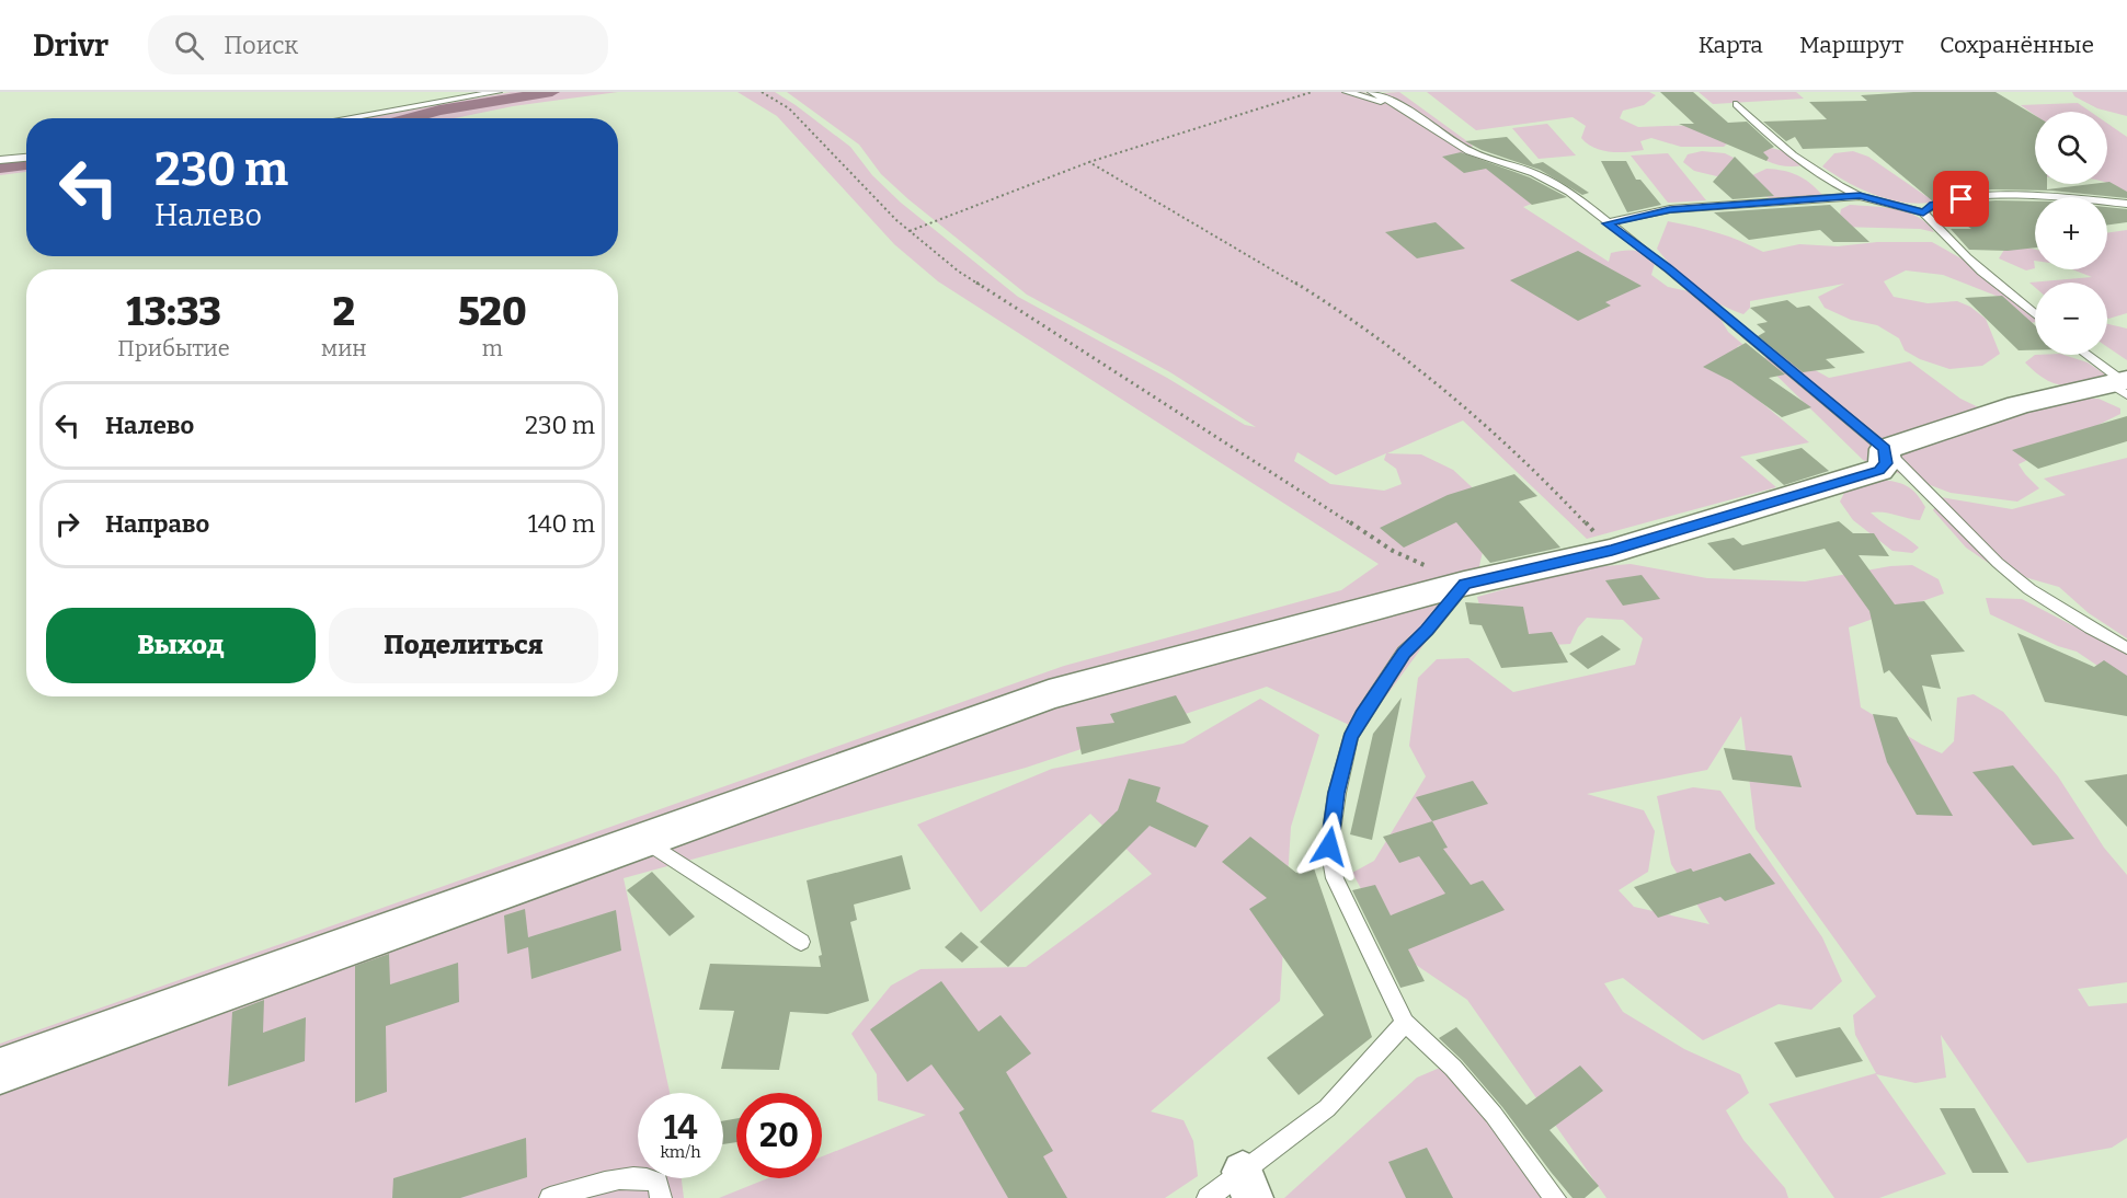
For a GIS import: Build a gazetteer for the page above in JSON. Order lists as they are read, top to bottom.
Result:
{
  "page": {
    "header": "Drivr",
    "search": "Поиск",
    "nav": ["Карта", "Маршрут", "Сохранённые"],
    "map_buttons": ["+", "−"],
    "turn": ["230 m", "Налево"],
    "eta": [
      "13:33",
      "Прибытие",
      "2",
      "мин",
      "520",
      "m"
    ],
    "list": [
      {
        "name": "Налево",
        "value": "230 m"
      },
      {
        "name": "Направо",
        "value": "140 m"
      }
    ],
    "buttons": ["Выход", "Поделиться"],
    "speed": "14 km/h",
    "limit": "20"
  }
}
